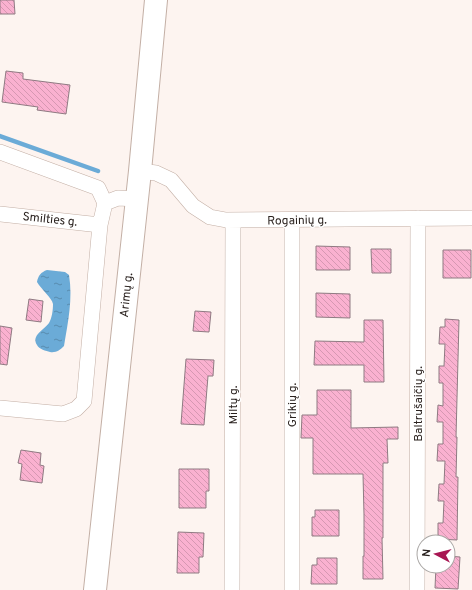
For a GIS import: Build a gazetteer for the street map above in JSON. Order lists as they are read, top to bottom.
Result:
{
  "streets": {
    "main road": ["Arimų g."],
    "street": [
      "Smilties g.",
      "Rogainių g.",
      "Baltrušaičių g.",
      "Miltų g.",
      "Grikių g."
    ]
  },
  "crossings": [
    ["Rogainių g.", "Arimų g."],
    ["Rogainių g.", "Baltrušaičių g."],
    ["Rogainių g.", "Miltų g."],
    ["Rogainių g.", "Grikių g."]
  ],
  "north": "left"
}
